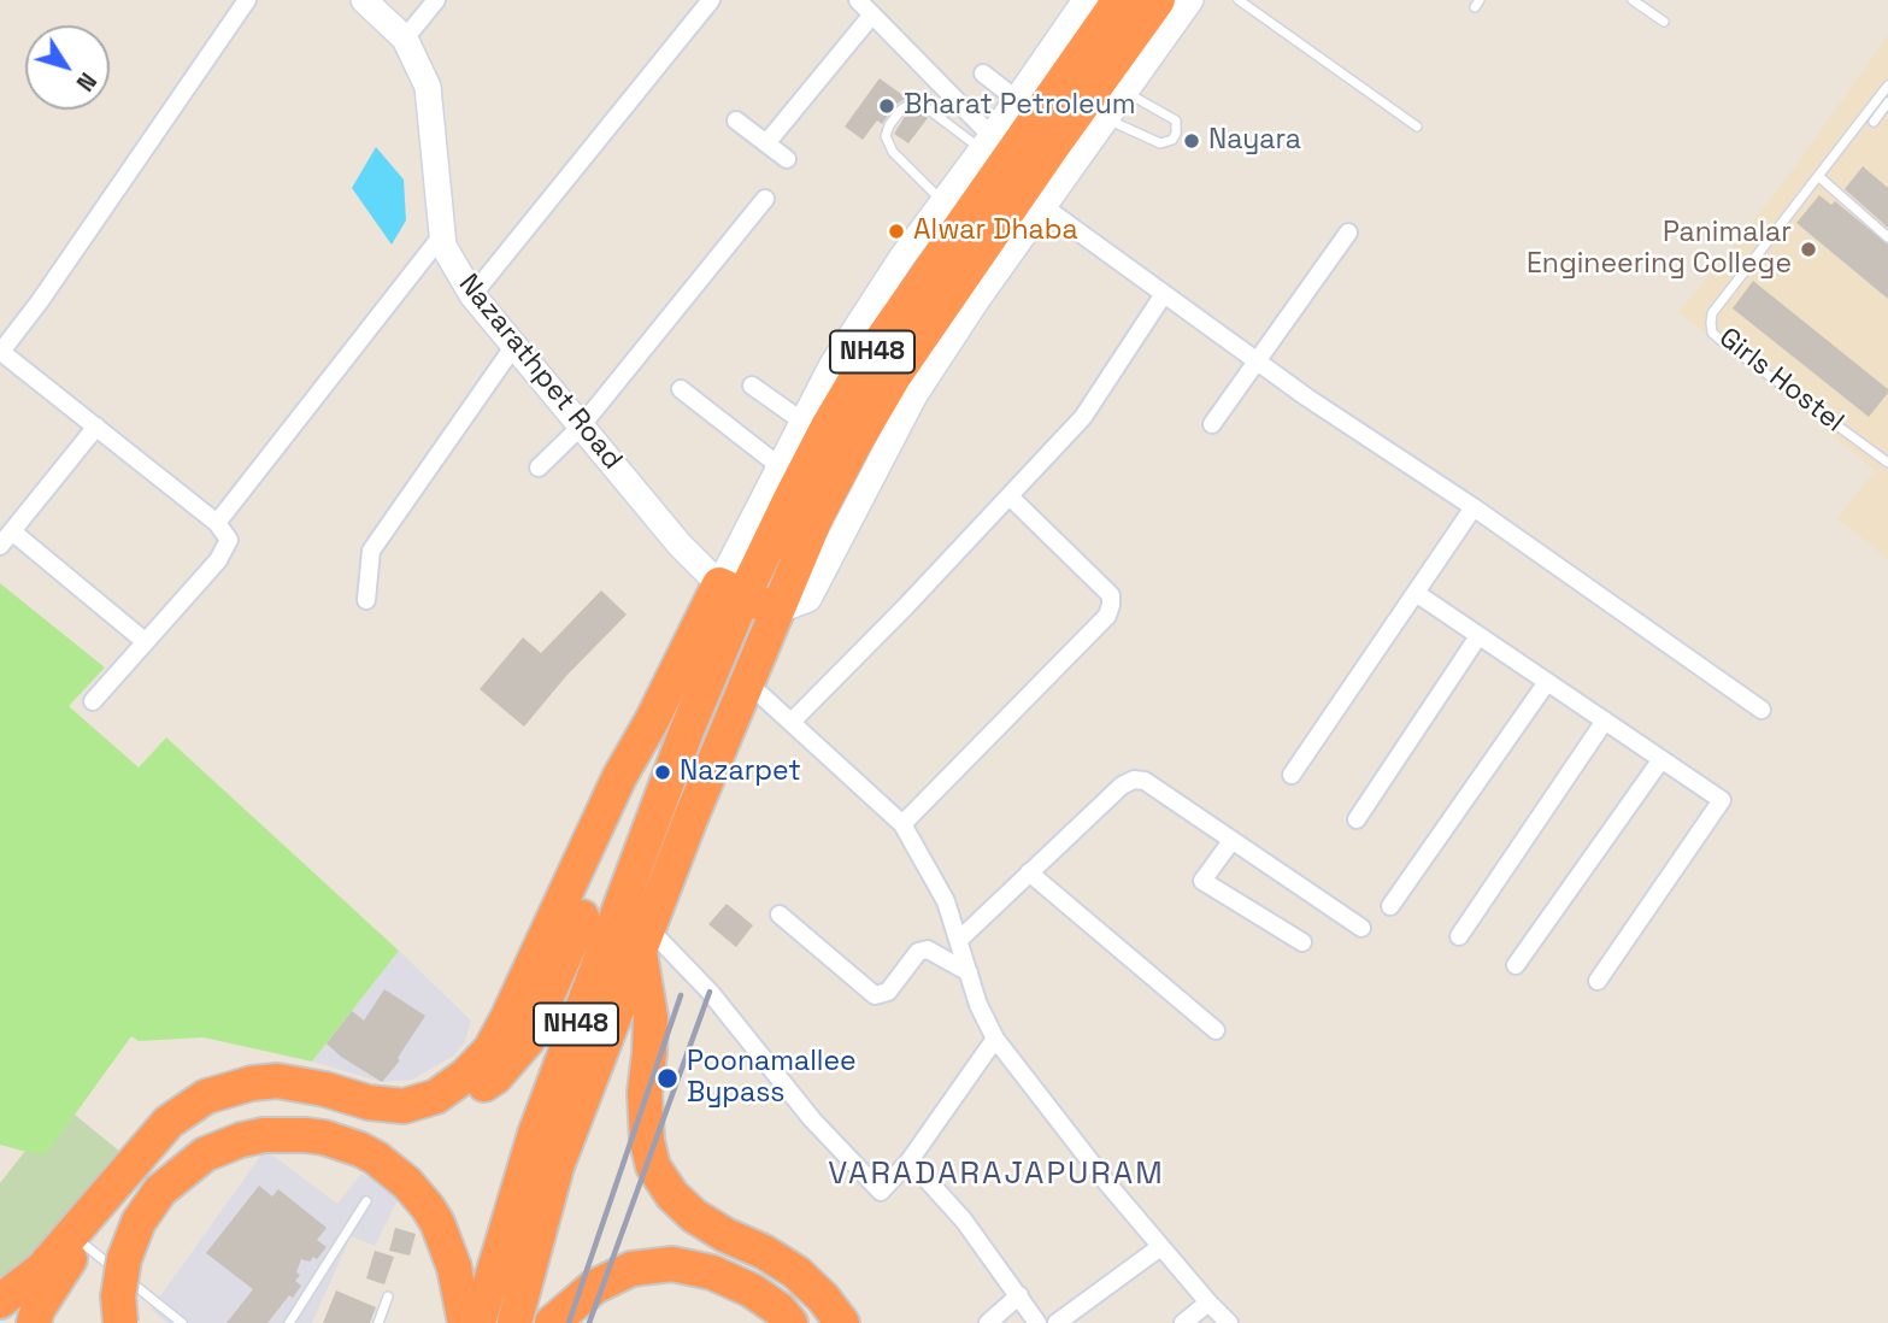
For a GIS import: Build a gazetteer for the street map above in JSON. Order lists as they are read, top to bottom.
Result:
{
  "streets": {
    "highway": ["NH48"],
    "street": ["Nazarathpet Road"],
    "lane": ["Girls Hostel"]
  },
  "crossings": [
    ["NH48", "Nazarathpet Road"]
  ],
  "districts": ["VARADARAJAPURAM"],
  "places": [
    "Bharat Petroleum",
    "Nayara",
    "Alwar Dhaba",
    "Panimalar Engineering College",
    "Nazarpet",
    "Poonamallee Bypass"
  ],
  "north": "bottom right"
}
